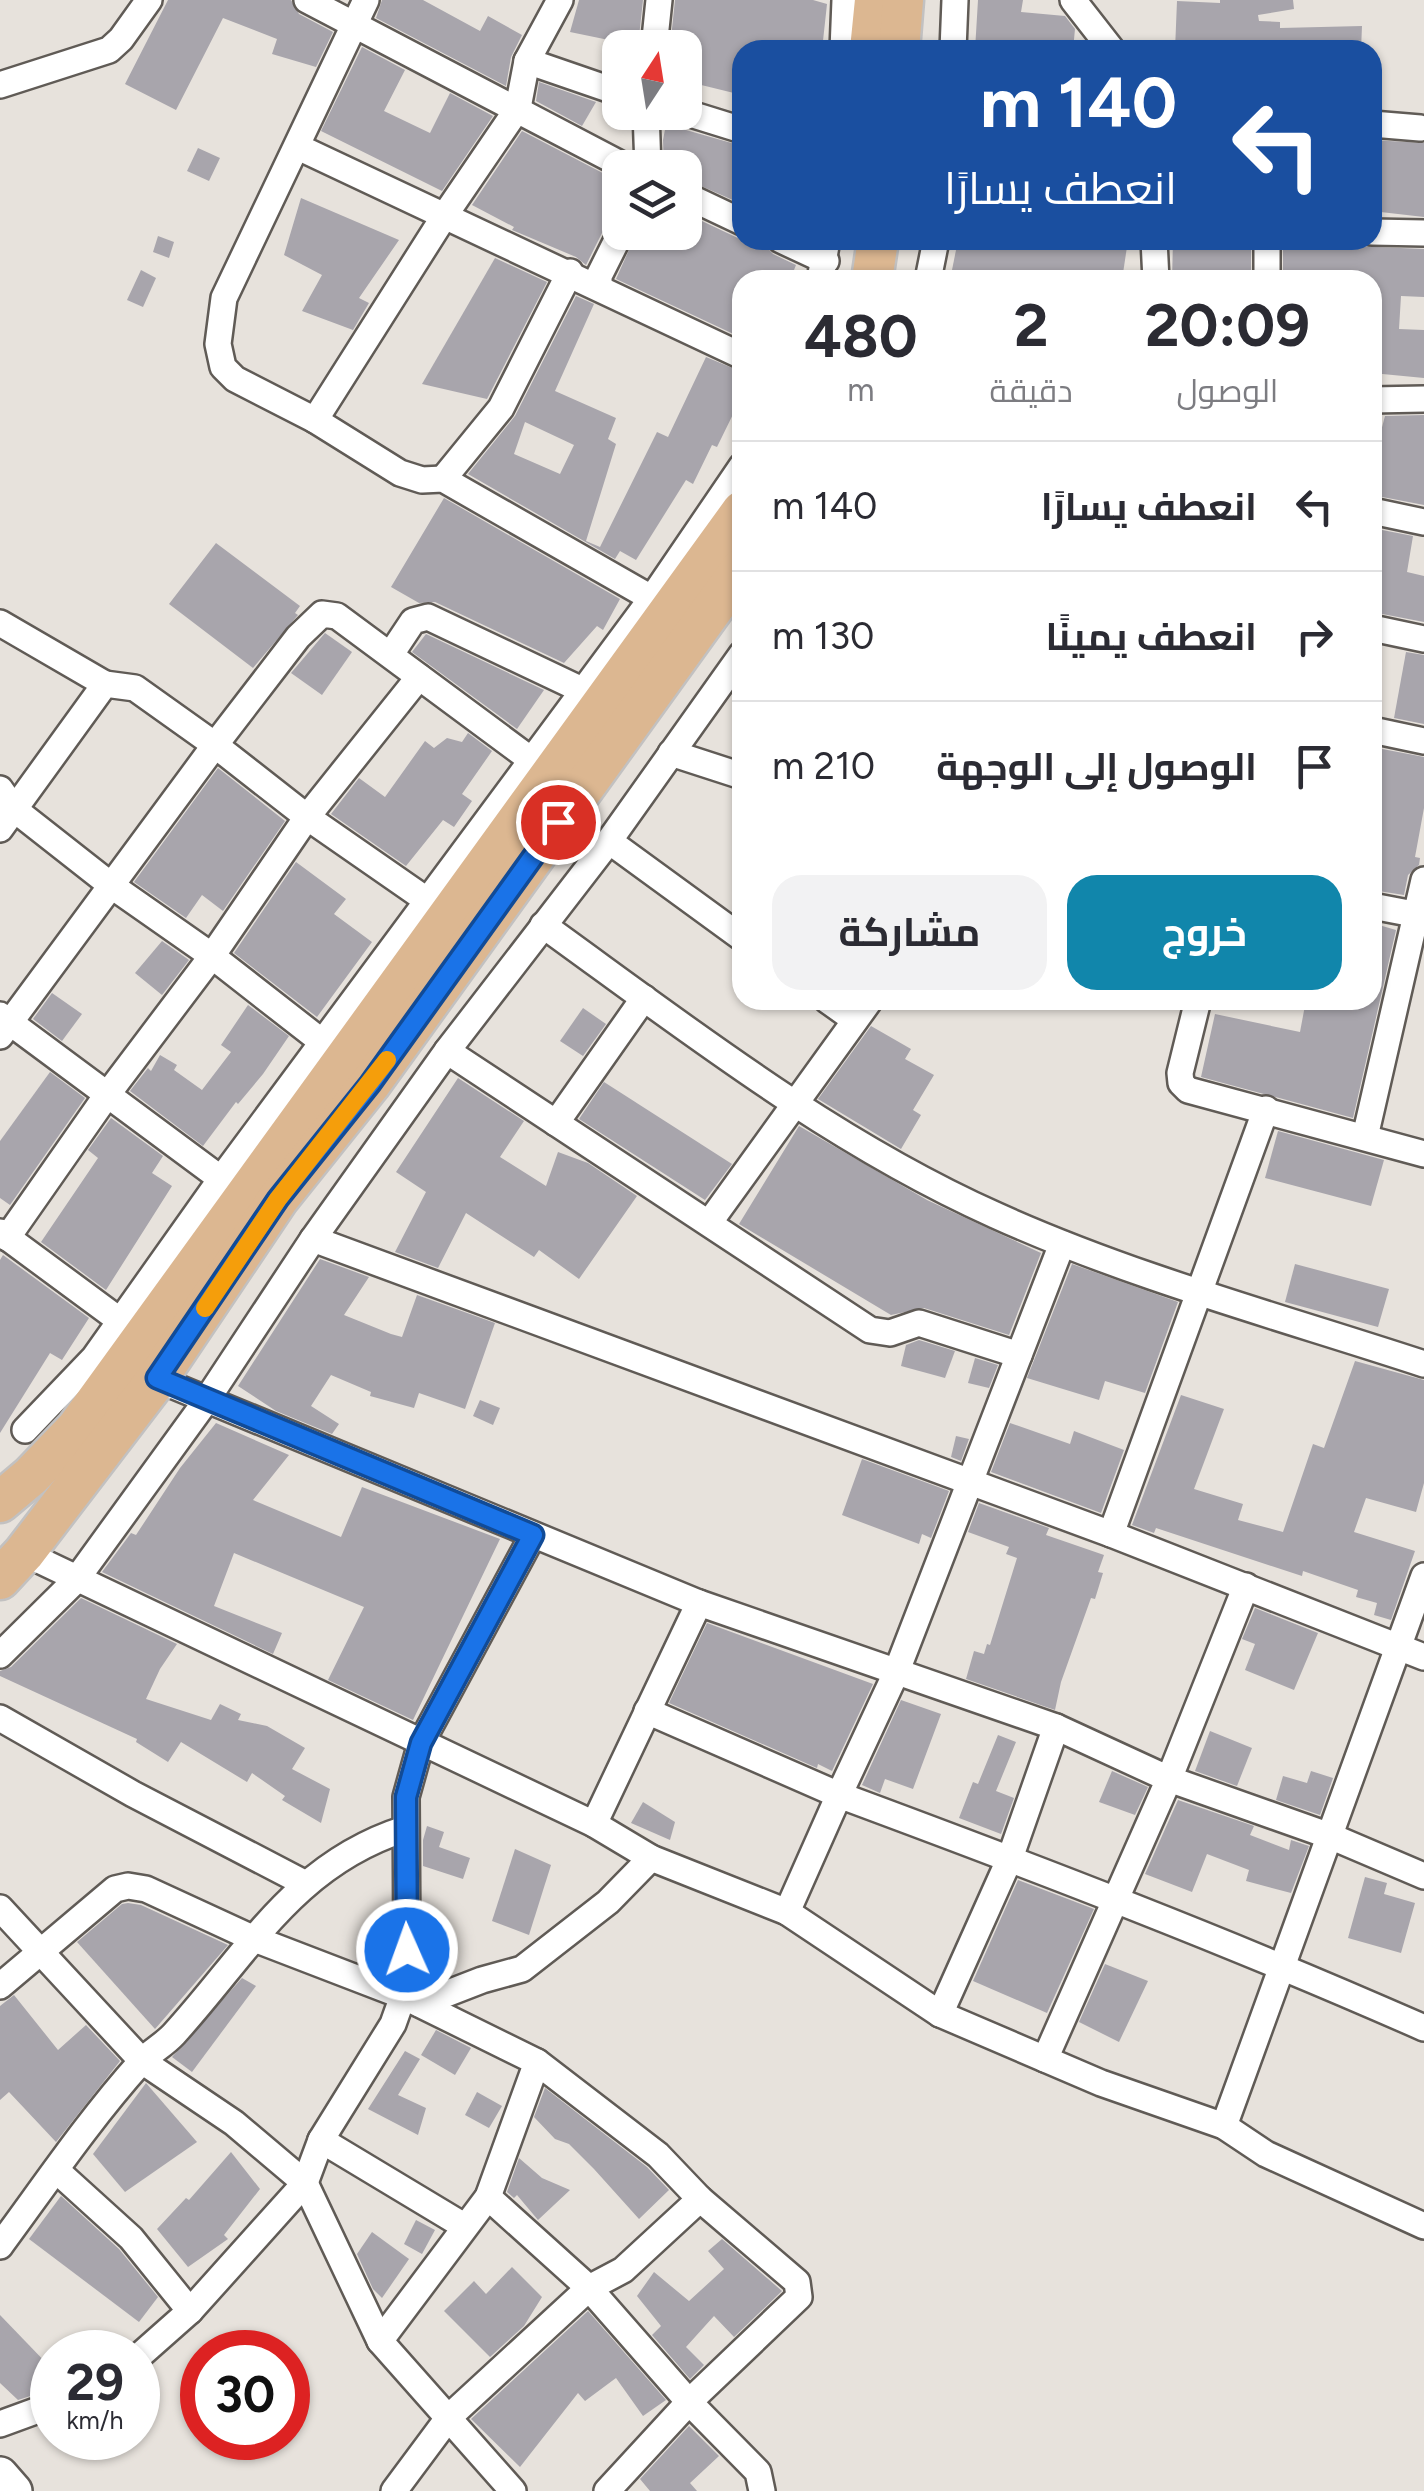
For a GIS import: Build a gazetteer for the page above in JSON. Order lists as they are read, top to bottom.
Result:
{
  "north": "top",
  "page": {
    "turn": ["140 m", "انعطف يسارًا"],
    "eta": [
      "20:09",
      "الوصول",
      "2",
      "دقيقة",
      "480",
      "m"
    ],
    "list": [
      {
        "name": "انعطف يسارًا",
        "value": "140 m"
      },
      {
        "name": "انعطف يمينًا",
        "value": "130 m"
      },
      {
        "name": "الوصول إلى الوجهة",
        "value": "210 m"
      }
    ],
    "buttons": ["خروج", "مشاركة"],
    "speed": "29 km/h",
    "limit": "30"
  }
}
